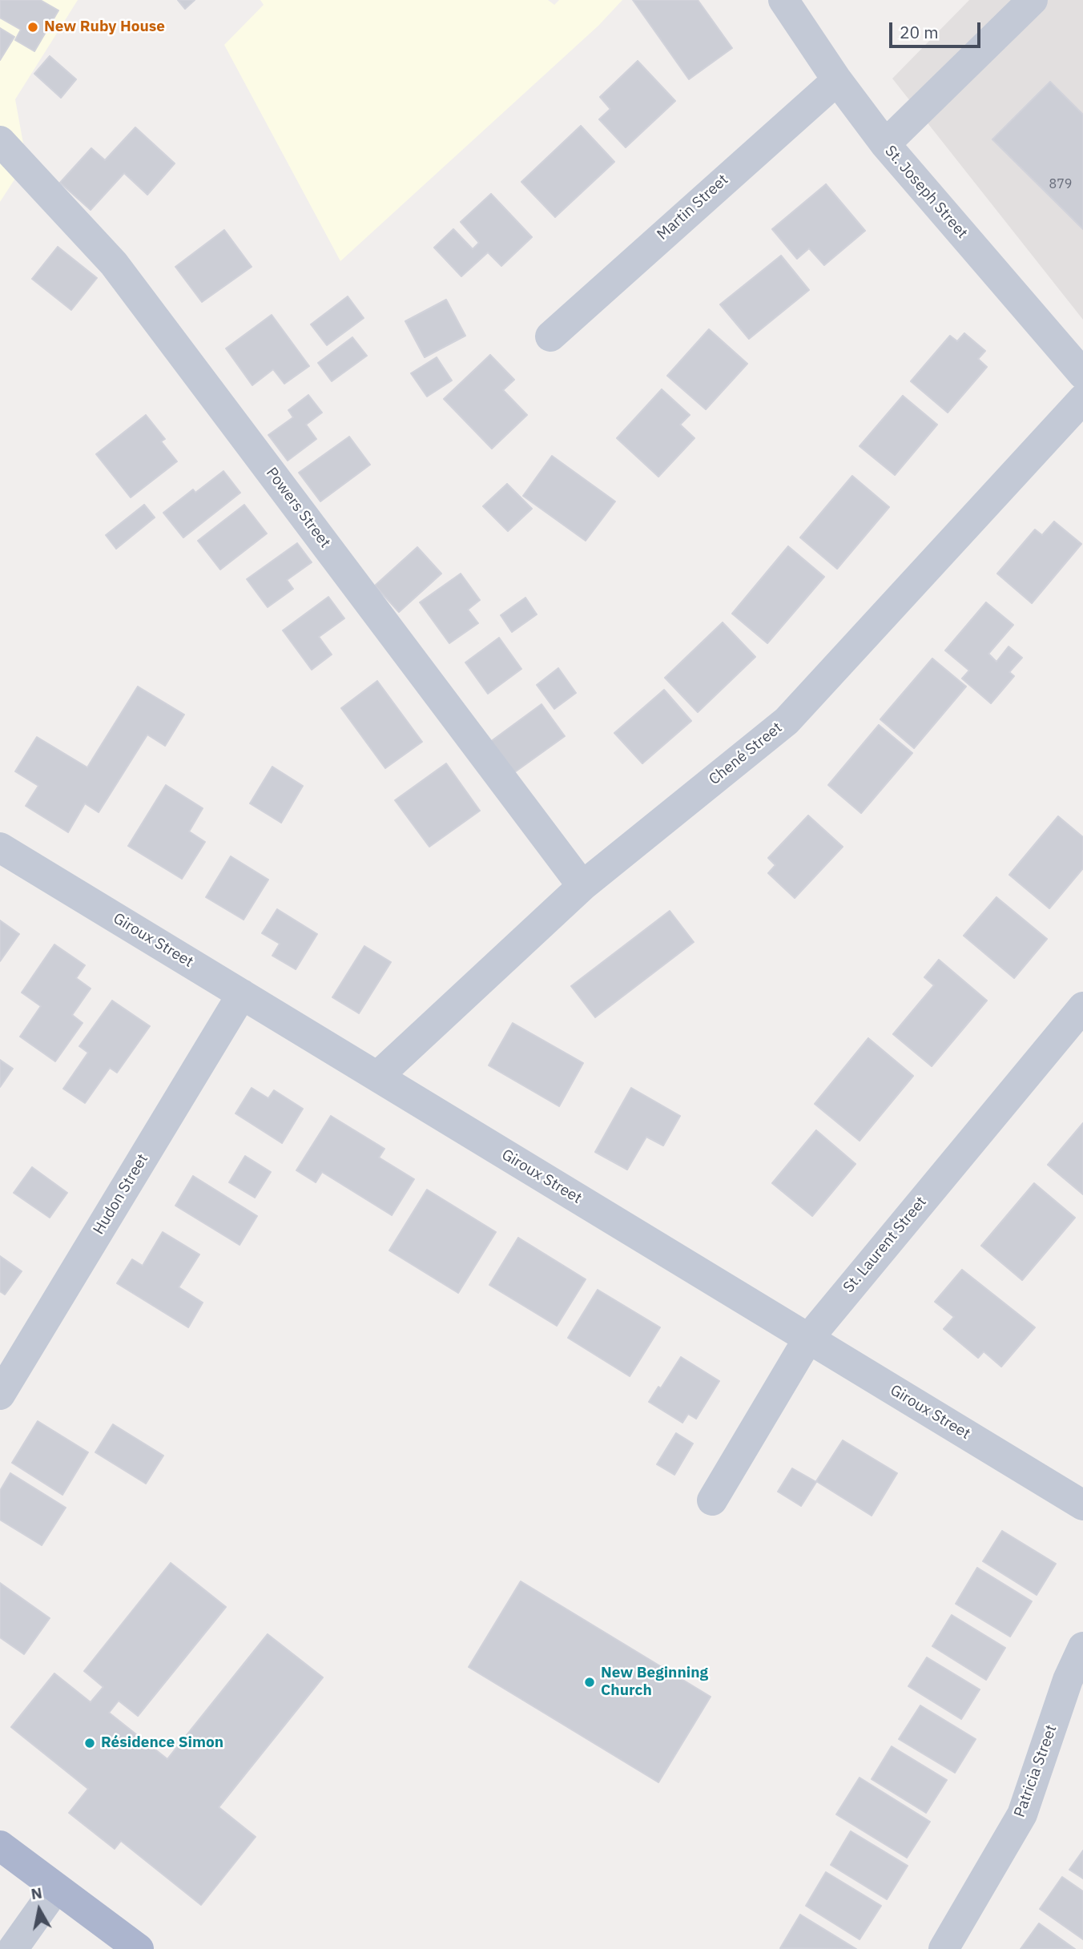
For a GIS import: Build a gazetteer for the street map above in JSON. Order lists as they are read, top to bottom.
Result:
{
  "streets": {
    "street": [
      "St. Joseph Street",
      "Martin Street",
      "Powers Street",
      "Chené Street",
      "Giroux Street",
      "Hudon Street",
      "St. Laurent Street",
      "Patricia Street"
    ]
  },
  "crossings": [
    ["St. Joseph Street", "Martin Street"],
    ["Powers Street", "Chené Street"],
    ["Chené Street", "Giroux Street"],
    ["Giroux Street", "Hudon Street"],
    ["Giroux Street", "St. Laurent Street"]
  ],
  "places": ["New Ruby House", "New Beginning Church", "Résidence Simon"],
  "house_numbers": ["879"],
  "scale_bar": "20 m",
  "north": "top"
}
